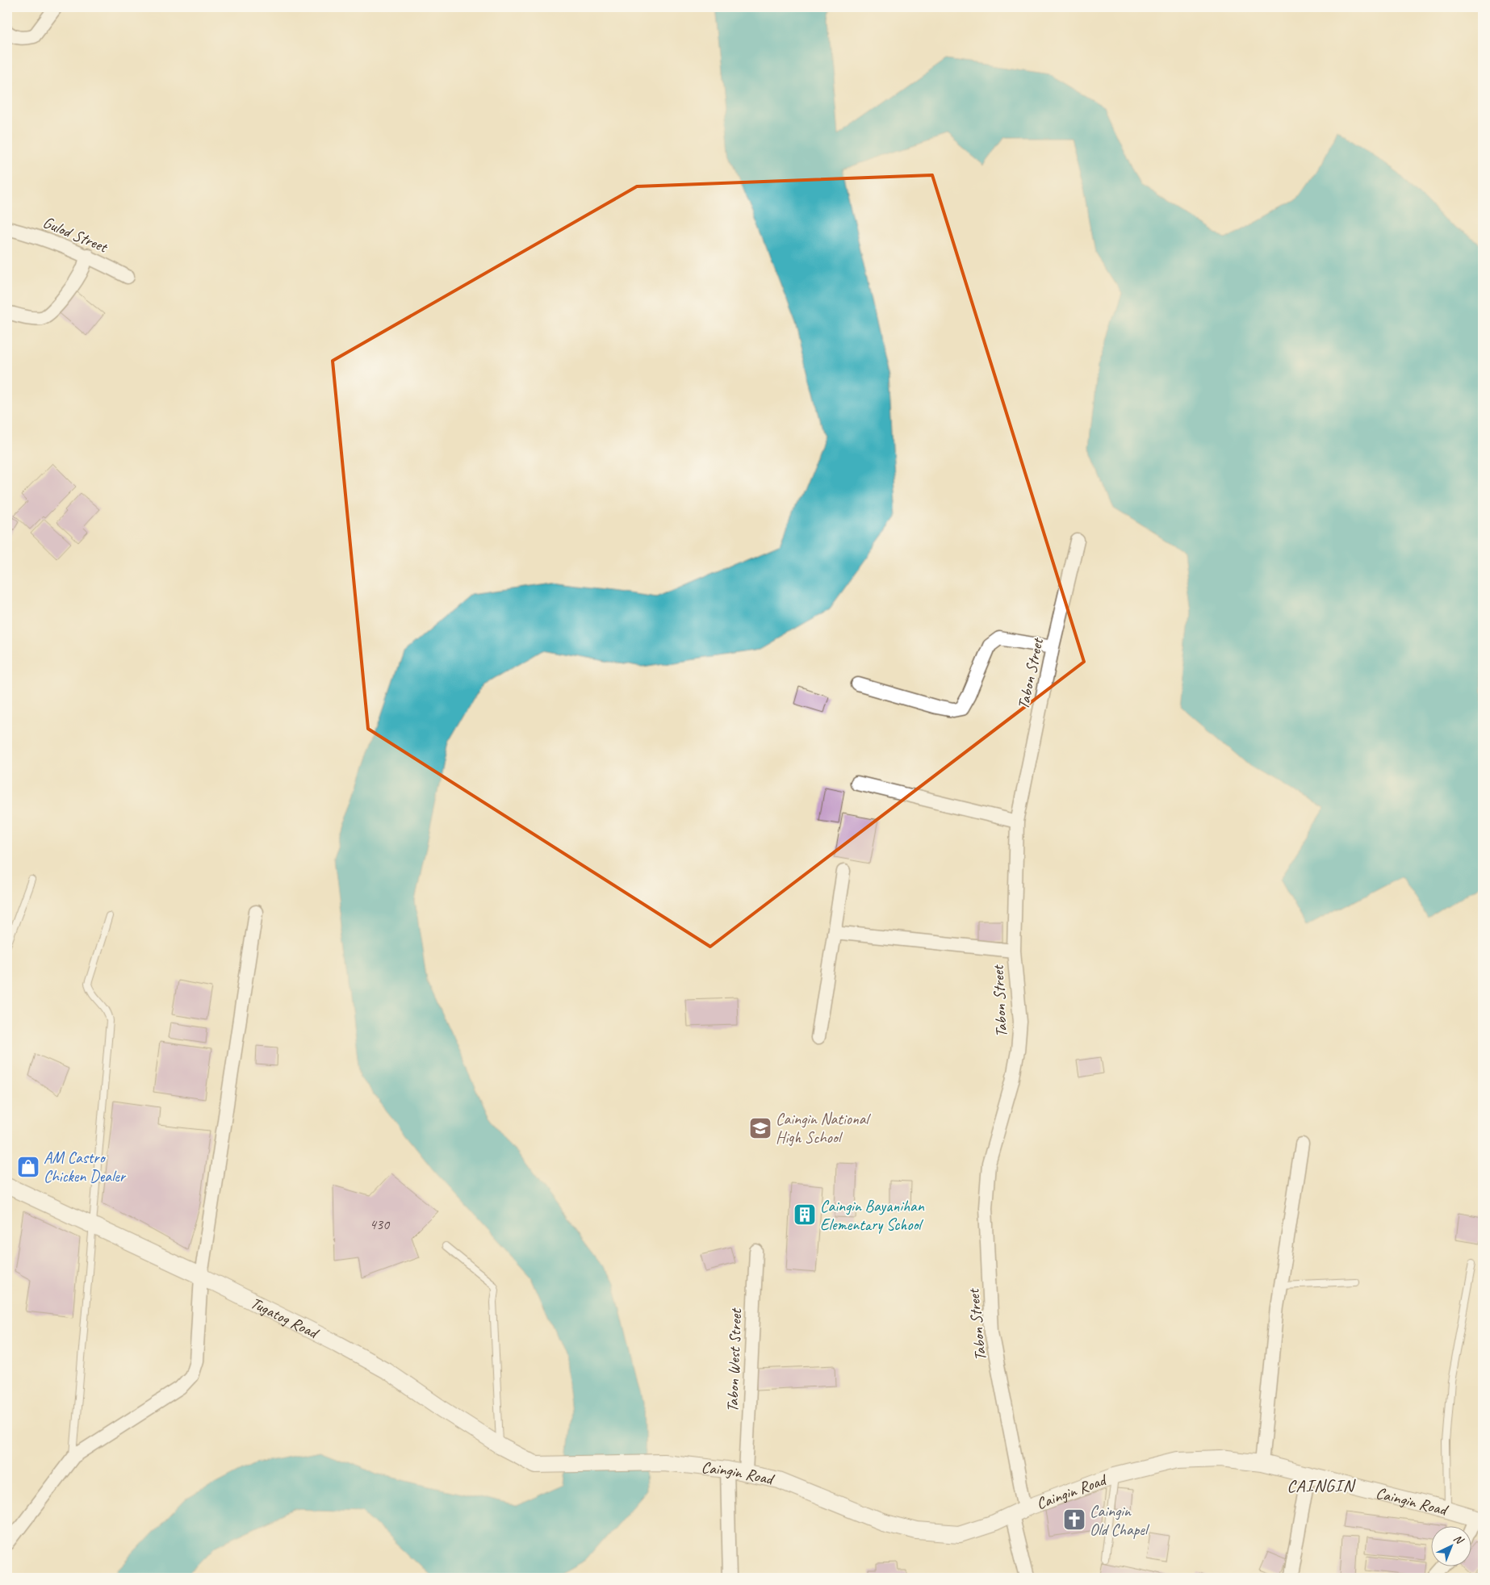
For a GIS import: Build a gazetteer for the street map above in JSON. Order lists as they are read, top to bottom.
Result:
{
  "streets": {
    "street": [
      "Gulod Street",
      "Tabon Street",
      "Tugatog Road",
      "Tabon West Street",
      "Caingin Road"
    ]
  },
  "crossings": [
    ["Tabon Street", "Caingin Road"],
    ["Tugatog Road", "Caingin Road"],
    ["Tabon West Street", "Caingin Road"]
  ],
  "districts": ["CAINGIN"],
  "places": {
    "school or university": ["Caingin National High School"],
    "shop": ["AM Castro Chicken Dealer"],
    "building": ["Caingin Bayanihan Elementary School"],
    "church": ["Caingin Old Chapel"]
  },
  "house_numbers": ["430"],
  "north": "top right"
}
